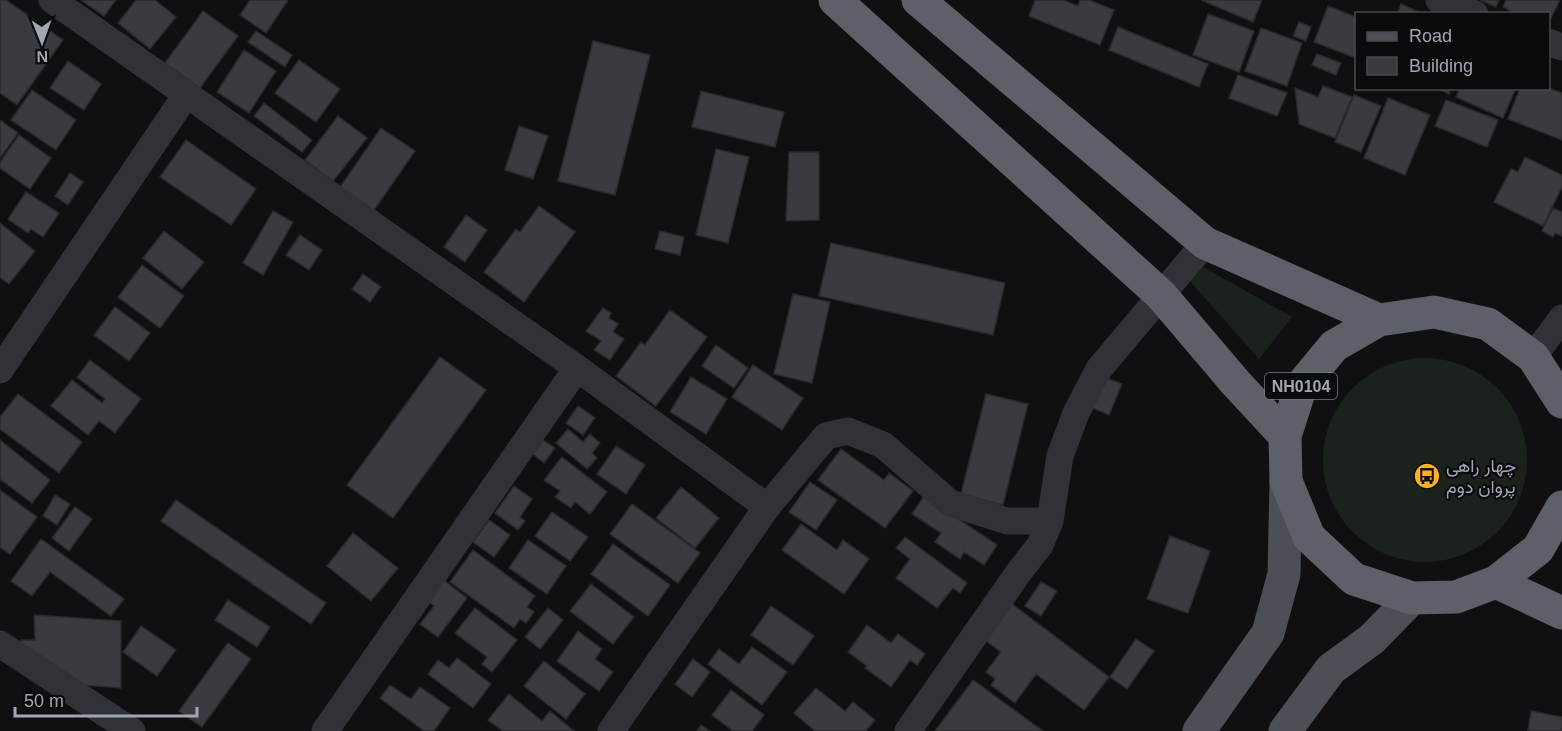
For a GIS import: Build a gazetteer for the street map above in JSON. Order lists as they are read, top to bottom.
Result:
{
  "streets": {
    "highway": ["NH0104"]
  },
  "places": {
    "bus stop": ["چهار راهی پروان دوم"]
  },
  "legend": ["Road", "Building"],
  "scale_bar": "50 m",
  "north": "bottom"
}
